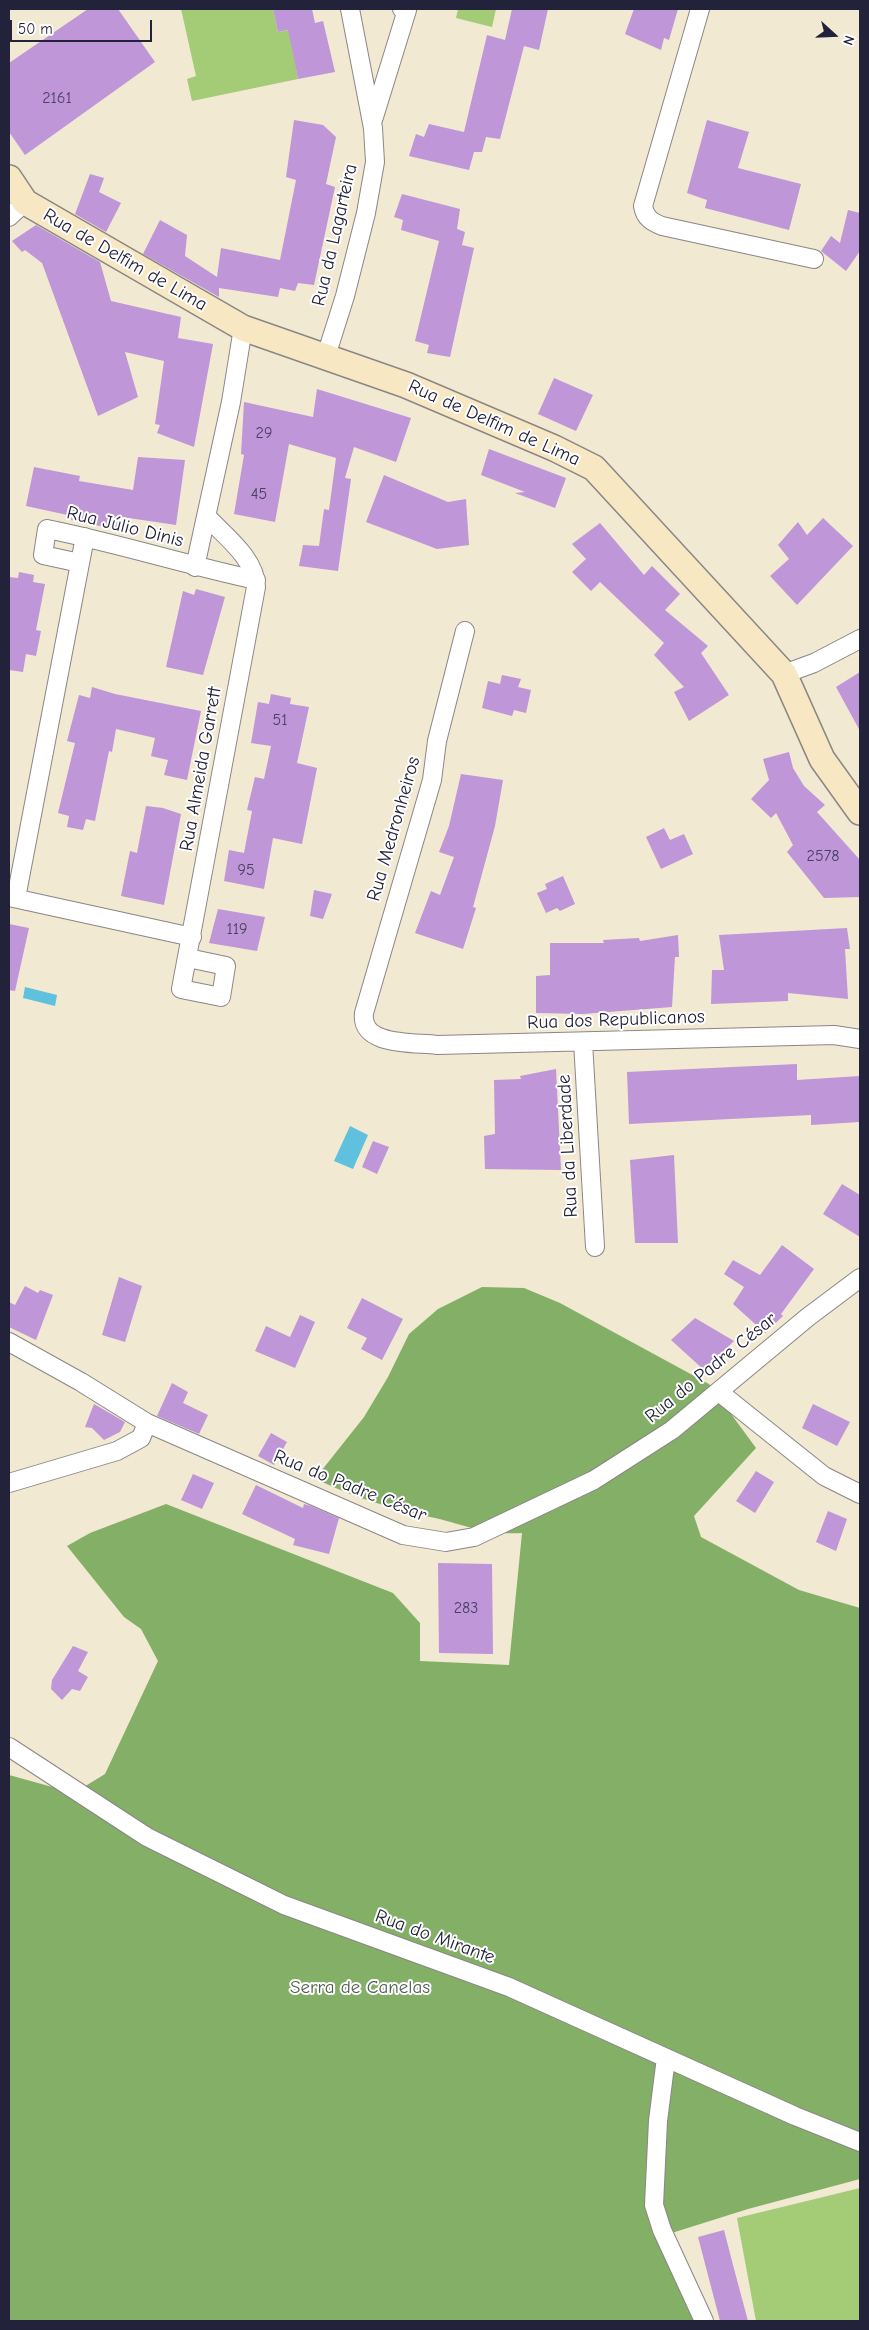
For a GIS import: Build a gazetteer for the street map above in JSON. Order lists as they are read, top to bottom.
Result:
{
  "streets": {
    "main road": ["Rua de Delfim de Lima"],
    "street": [
      "Rua da Lagarteira",
      "Rua Júlio Dinis",
      "Rua Almeida Garrett",
      "Rua Medronheiros",
      "Rua dos Republicanos",
      "Rua da Liberdade",
      "Rua do Padre César",
      "Rua do Mirante"
    ]
  },
  "crossings": [
    ["Rua da Lagarteira", "Rua de Delfim de Lima"],
    ["Rua Júlio Dinis", "Rua Almeida Garrett"],
    ["Rua Medronheiros", "Rua dos Republicanos"],
    ["Rua dos Republicanos", "Rua da Liberdade"]
  ],
  "parks": ["Serra de Canelas"],
  "house_numbers": [
    "2161",
    "29",
    "45",
    "51",
    "2578",
    "95",
    "119",
    "283"
  ],
  "scale_bar": "50 m",
  "north": "right"
}
